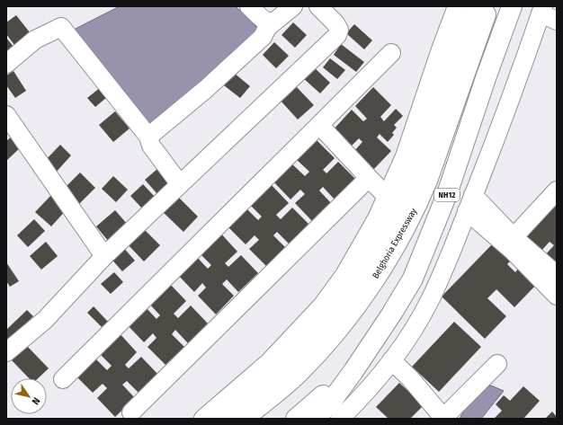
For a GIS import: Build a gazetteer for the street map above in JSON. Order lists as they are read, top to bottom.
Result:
{
  "streets": {
    "highway": ["NH12", "Belghoria Expressway"]
  },
  "north": "bottom right"
}
